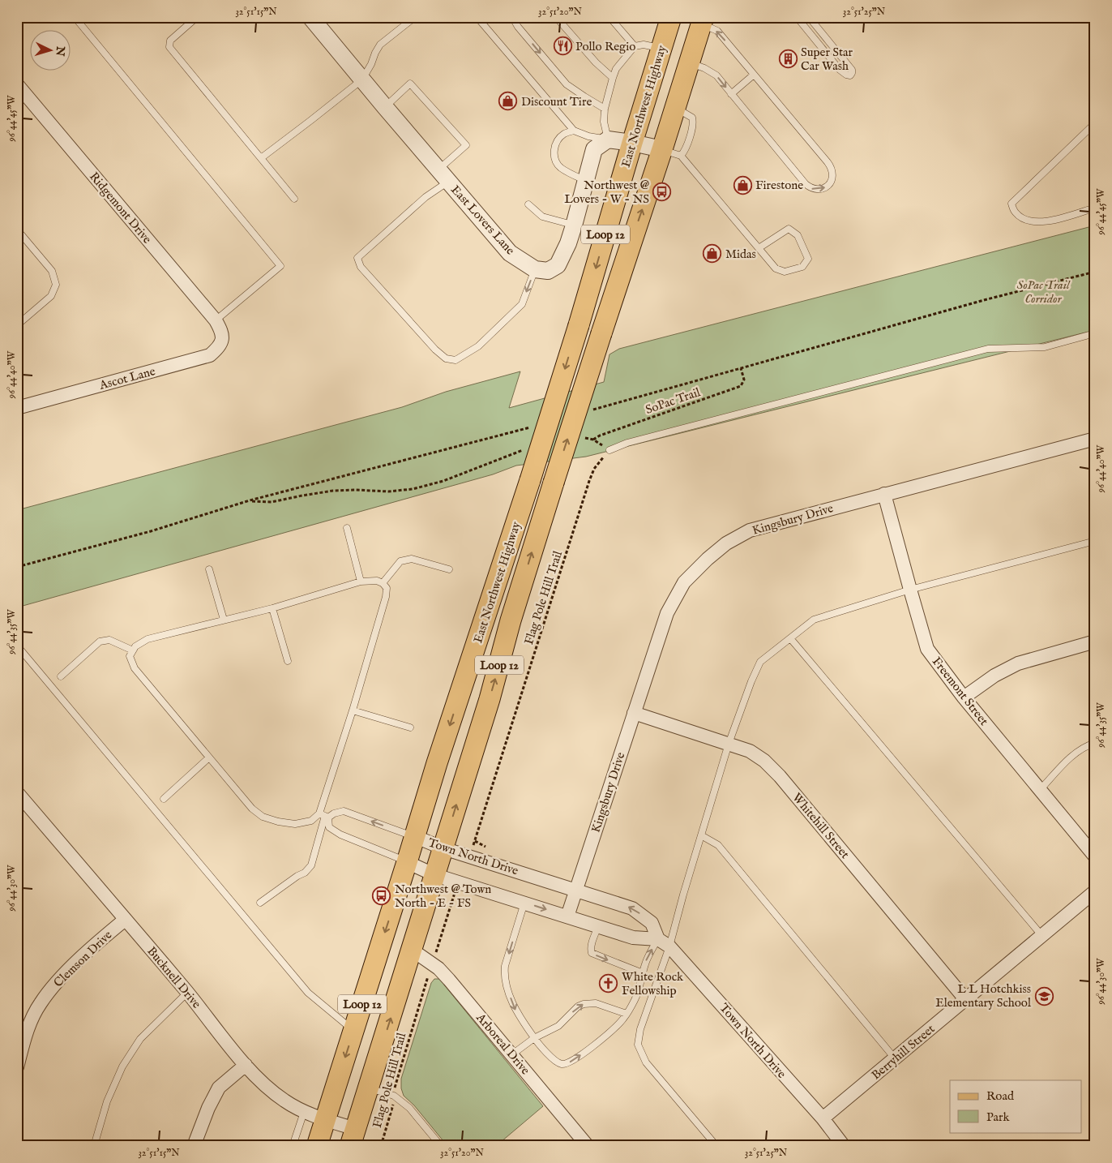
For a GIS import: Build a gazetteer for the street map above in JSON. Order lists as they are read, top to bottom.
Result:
{
  "streets": {
    "main road": ["East Northwest Highway", "Loop 12"],
    "street": [
      "Ridgemont Drive",
      "East Lovers Lane",
      "Ascot Lane",
      "Kingsbury Drive",
      "Freemont Street",
      "Whitehill Street",
      "Town North Drive",
      "Clemson Drive",
      "Bucknell Drive",
      "Arboreal Drive",
      "Berryhill Street"
    ],
    "path": ["SoPac Trail", "Flag Pole Hill Trail"]
  },
  "crossings": [
    ["East Northwest Highway", "Town North Drive"],
    ["East Northwest Highway", "Bucknell Drive"],
    ["East Northwest Highway", "Arboreal Drive"],
    ["Ridgemont Drive", "Ascot Lane"],
    ["Kingsbury Drive", "Freemont Street"],
    ["Kingsbury Drive", "Whitehill Street"],
    ["Kingsbury Drive", "Town North Drive"],
    ["Whitehill Street", "Berryhill Street"],
    ["Town North Drive", "Berryhill Street"],
    ["Clemson Drive", "Bucknell Drive"]
  ],
  "parks": ["SoPac Trail Corridor"],
  "places": {
    "restaurant": ["Pollo Regio"],
    "building": ["Super Star Car Wash"],
    "shop": ["Discount Tire", "Firestone", "Midas"],
    "bus stop": ["Northwest @ Lovers - W - NS", "Northwest @ Town North - E - FS"],
    "church": ["White Rock Fellowship"],
    "school or university": ["L L Hotchkiss Elementary School"]
  },
  "legend": ["Road", "Park"],
  "north": "right",
  "coordinates": [
    "32°51'15\"N",
    "32°51'20\"N",
    "32°51'25\"N",
    "96°44'45\"W",
    "96°44'40\"W",
    "96°44'35\"W",
    "96°44'30\"W"
  ]
}
